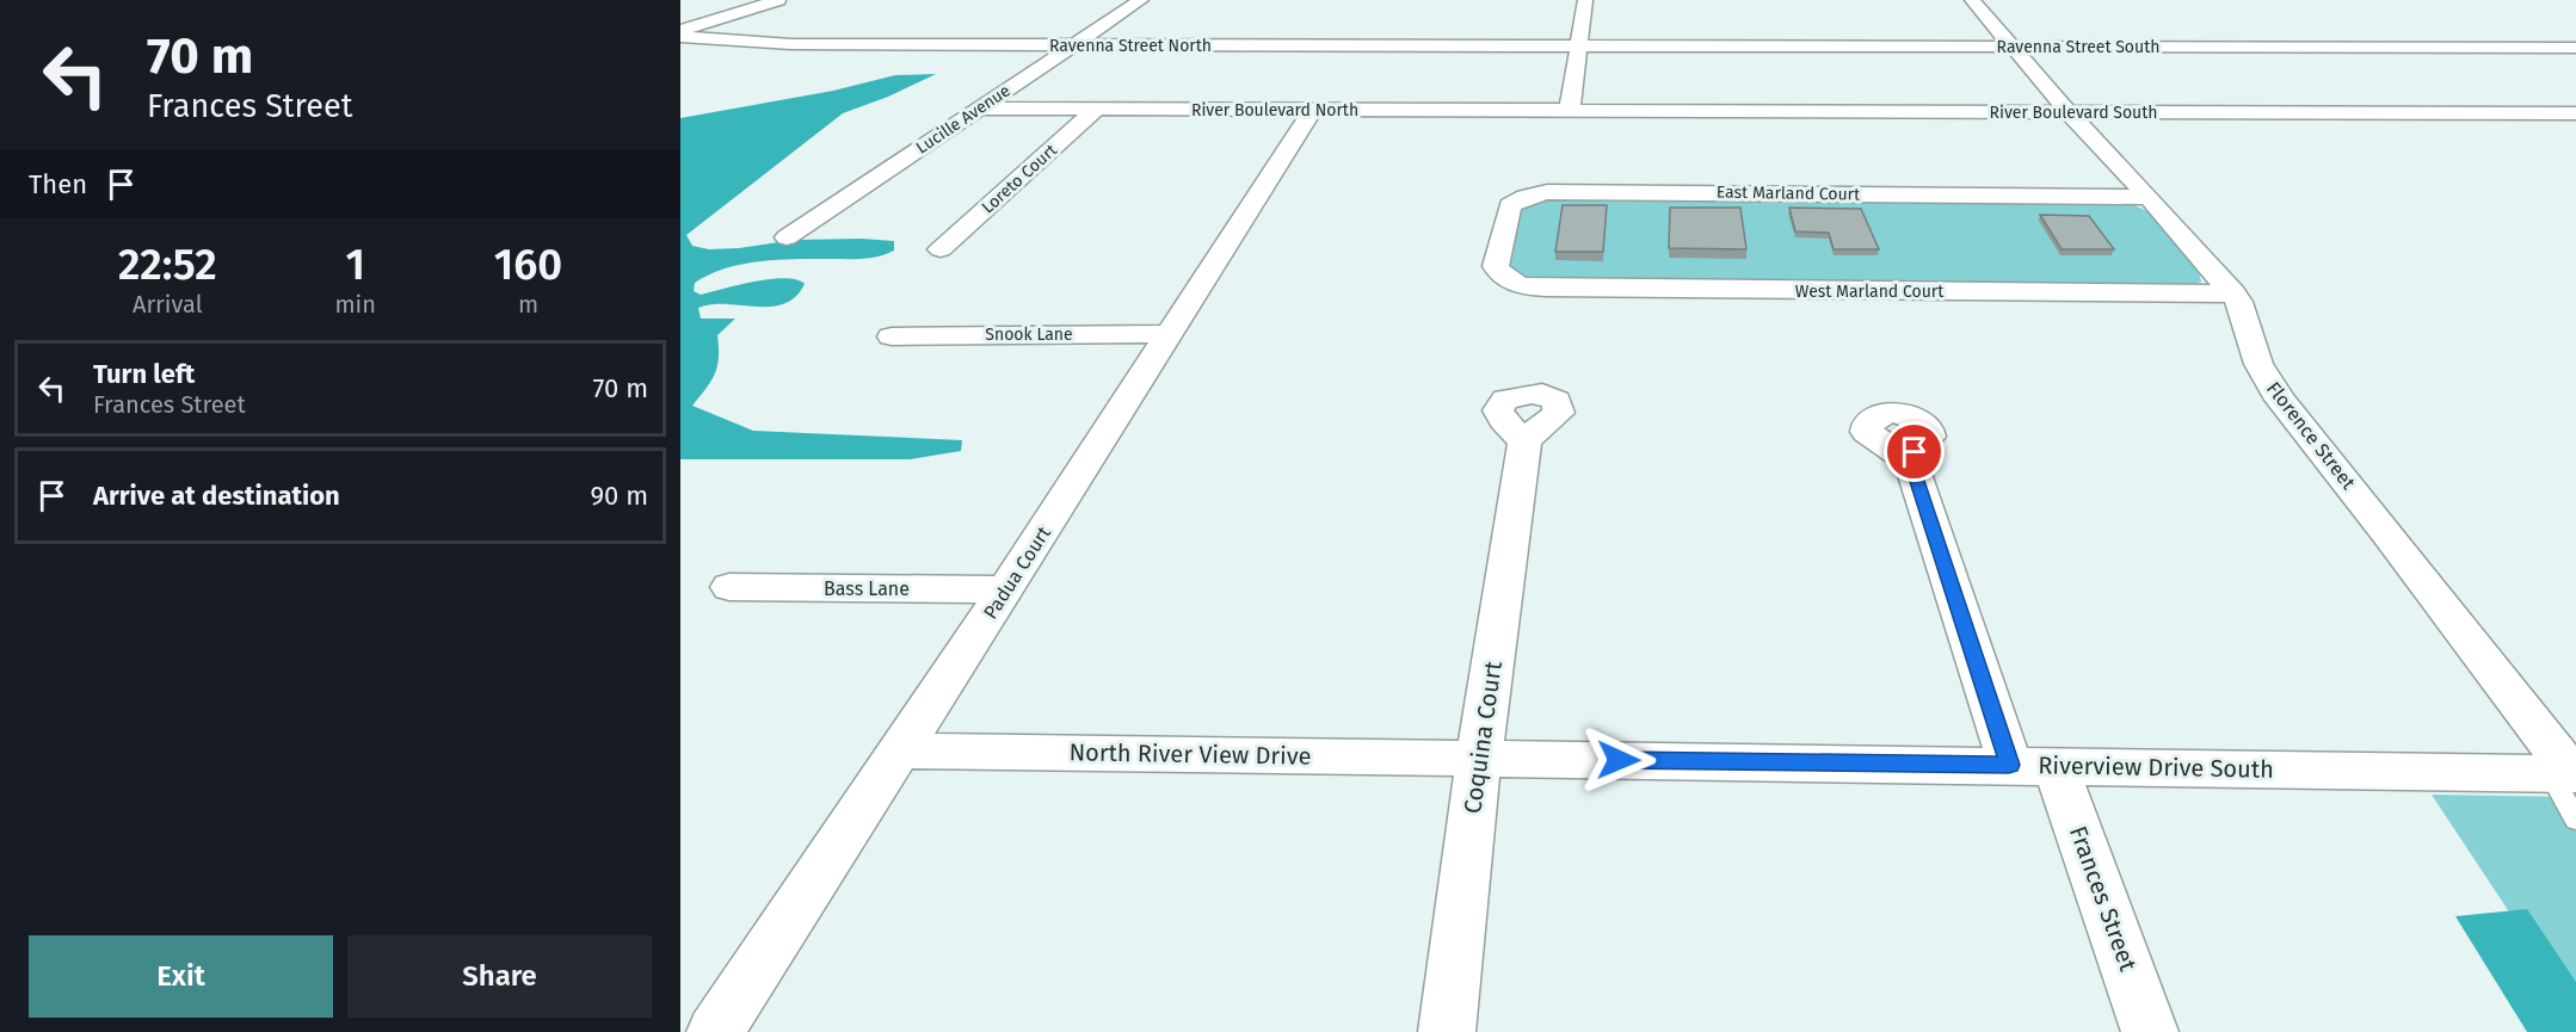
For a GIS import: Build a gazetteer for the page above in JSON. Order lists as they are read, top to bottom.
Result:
{
  "streets": {
    "street": [
      "Ravenna Street North",
      "Ravenna Street South",
      "River Boulevard North",
      "River Boulevard South",
      "Lucille Avenue",
      "Loreto Court",
      "East Marland Court",
      "West Marland Court",
      "Snook Lane",
      "Florence Street",
      "Padua Court",
      "Bass Lane",
      "Coquina Court",
      "North River View Drive",
      "Riverview Drive South",
      "Frances Street"
    ]
  },
  "crossings": [
    ["Ravenna Street North", "Ravenna Street South"],
    ["Ravenna Street North", "Lucille Avenue"],
    ["Ravenna Street South", "Florence Street"],
    ["River Boulevard North", "River Boulevard South"],
    ["River Boulevard North", "Lucille Avenue"],
    ["River Boulevard North", "Loreto Court"],
    ["River Boulevard North", "Padua Court"],
    ["River Boulevard South", "Florence Street"],
    ["East Marland Court", "West Marland Court"],
    ["East Marland Court", "Florence Street"],
    ["West Marland Court", "Florence Street"],
    ["Snook Lane", "Padua Court"],
    ["Florence Street", "Riverview Drive South"],
    ["Padua Court", "Bass Lane"],
    ["Padua Court", "North River View Drive"],
    ["Coquina Court", "North River View Drive"],
    ["Coquina Court", "Riverview Drive South"],
    ["North River View Drive", "Riverview Drive South"],
    ["Riverview Drive South", "Frances Street"]
  ],
  "page": {
    "turn": ["70 m", "Frances Street"],
    "then": "Then",
    "eta": [
      "22:52",
      "Arrival",
      "1",
      "min",
      "160",
      "m"
    ],
    "list": [
      {
        "name": "Turn left",
        "note": "Frances Street",
        "value": "70 m"
      },
      {
        "name": "Arrive at destination",
        "value": "90 m"
      }
    ],
    "buttons": ["Exit", "Share"]
  }
}
